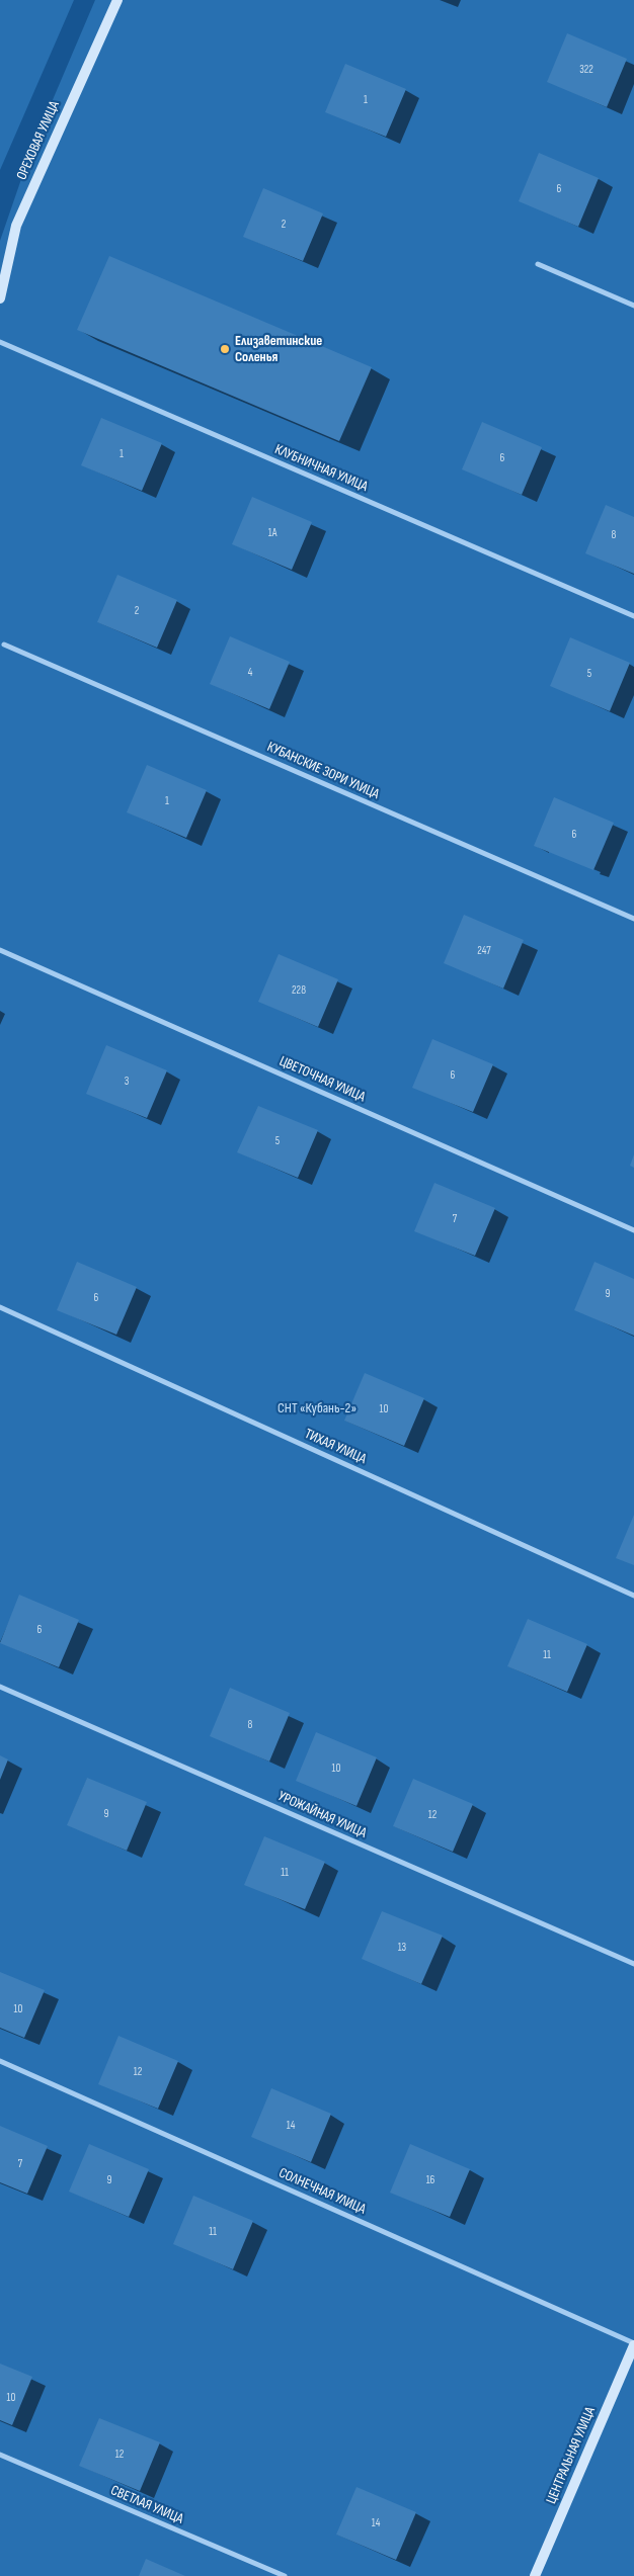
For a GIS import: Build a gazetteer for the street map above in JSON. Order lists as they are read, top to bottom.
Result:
{
  "streets": {
    "street": [
      "ОРЕХОВАЯ УЛИЦА",
      "КЛУБНИЧНАЯ УЛИЦА",
      "КУБАНСКИЕ ЗОРИ УЛИЦА",
      "ЦВЕТОЧНАЯ УЛИЦА",
      "ТИХАЯ УЛИЦА",
      "УРОЖАЙНАЯ УЛИЦА",
      "СОЛНЕЧНАЯ УЛИЦА",
      "ЦЕНТРАЛЬНАЯ УЛИЦА",
      "СВЕТЛАЯ УЛИЦА"
    ]
  },
  "crossings": [
    ["СОЛНЕЧНАЯ УЛИЦА", "ЦЕНТРАЛЬНАЯ УЛИЦА"]
  ],
  "parks": ["СНТ «Кубань-2»"],
  "places": ["Елизаветинские Соленья"],
  "house_numbers": [
    "322",
    "1",
    "6",
    "2",
    "1",
    "6",
    "1А",
    "8",
    "2",
    "4",
    "5",
    "1",
    "6",
    "247",
    "228",
    "6",
    "3",
    "5",
    "7",
    "9",
    "6",
    "10",
    "6",
    "11",
    "8",
    "10",
    "9",
    "12",
    "11",
    "13",
    "10",
    "12",
    "14",
    "7",
    "9",
    "16",
    "11",
    "10",
    "12",
    "14"
  ]
}
